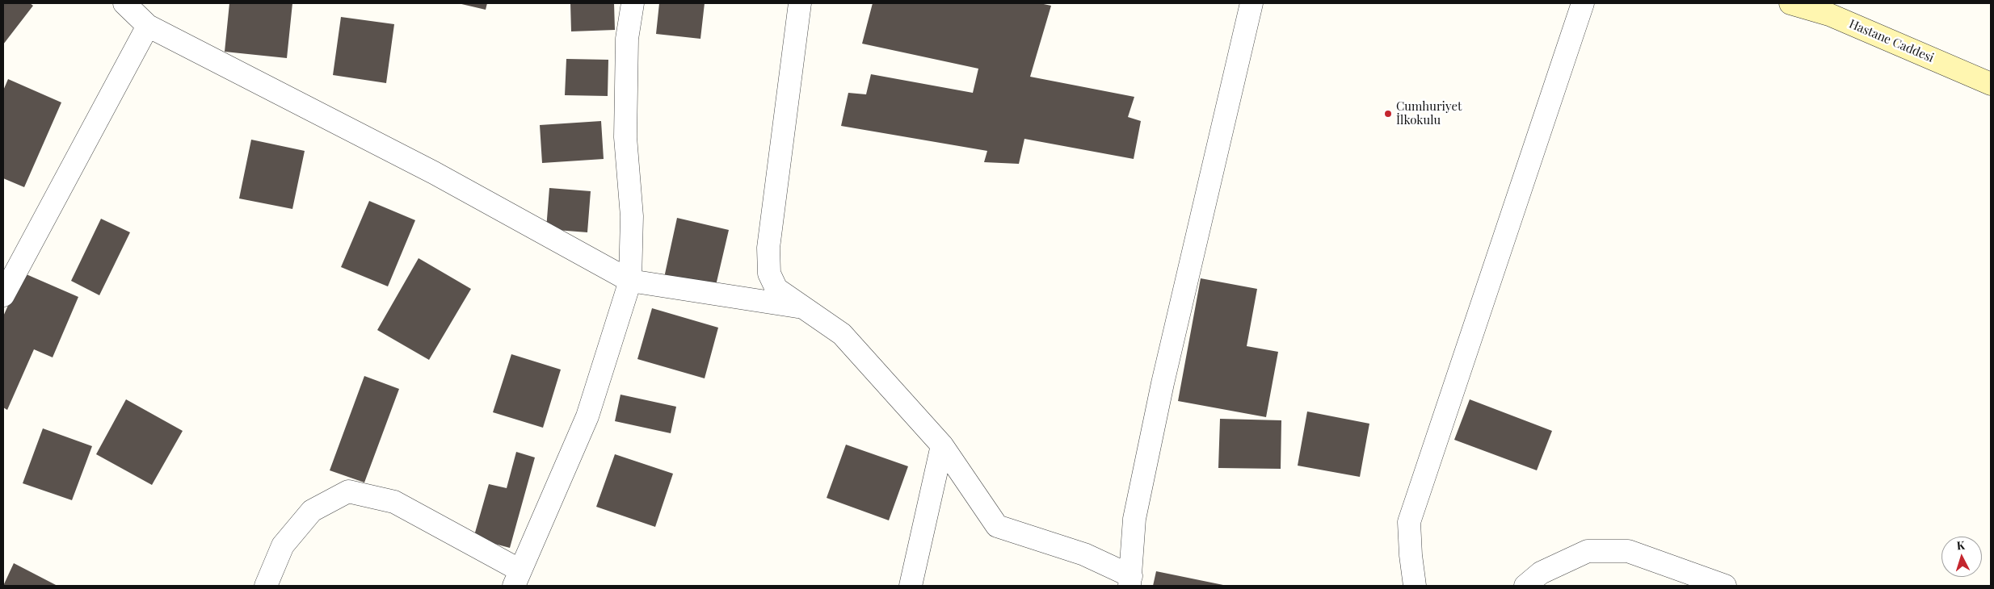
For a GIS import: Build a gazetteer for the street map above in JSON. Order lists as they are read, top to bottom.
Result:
{
  "streets": {
    "street": ["Hastane Caddesi"]
  },
  "places": ["Cumhuriyet İlkokulu"],
  "north": "top"
}
